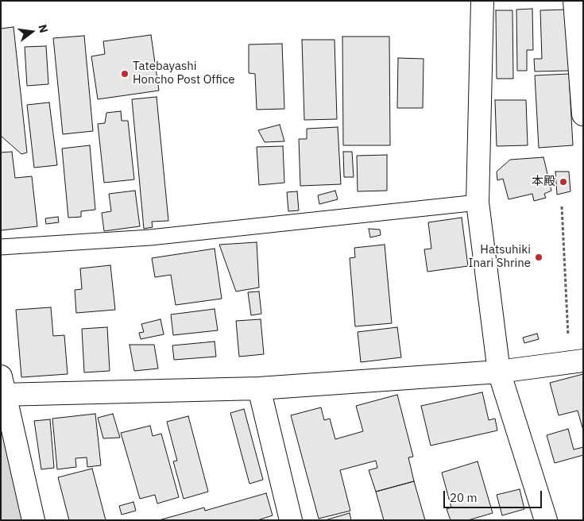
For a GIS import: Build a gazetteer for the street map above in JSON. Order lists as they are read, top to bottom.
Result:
{
  "places": ["Tatebayashi Honcho Post Office", "本殿", "Hatsuhiki Inari Shrine"],
  "scale_bar": "20 m",
  "north": "right"
}
